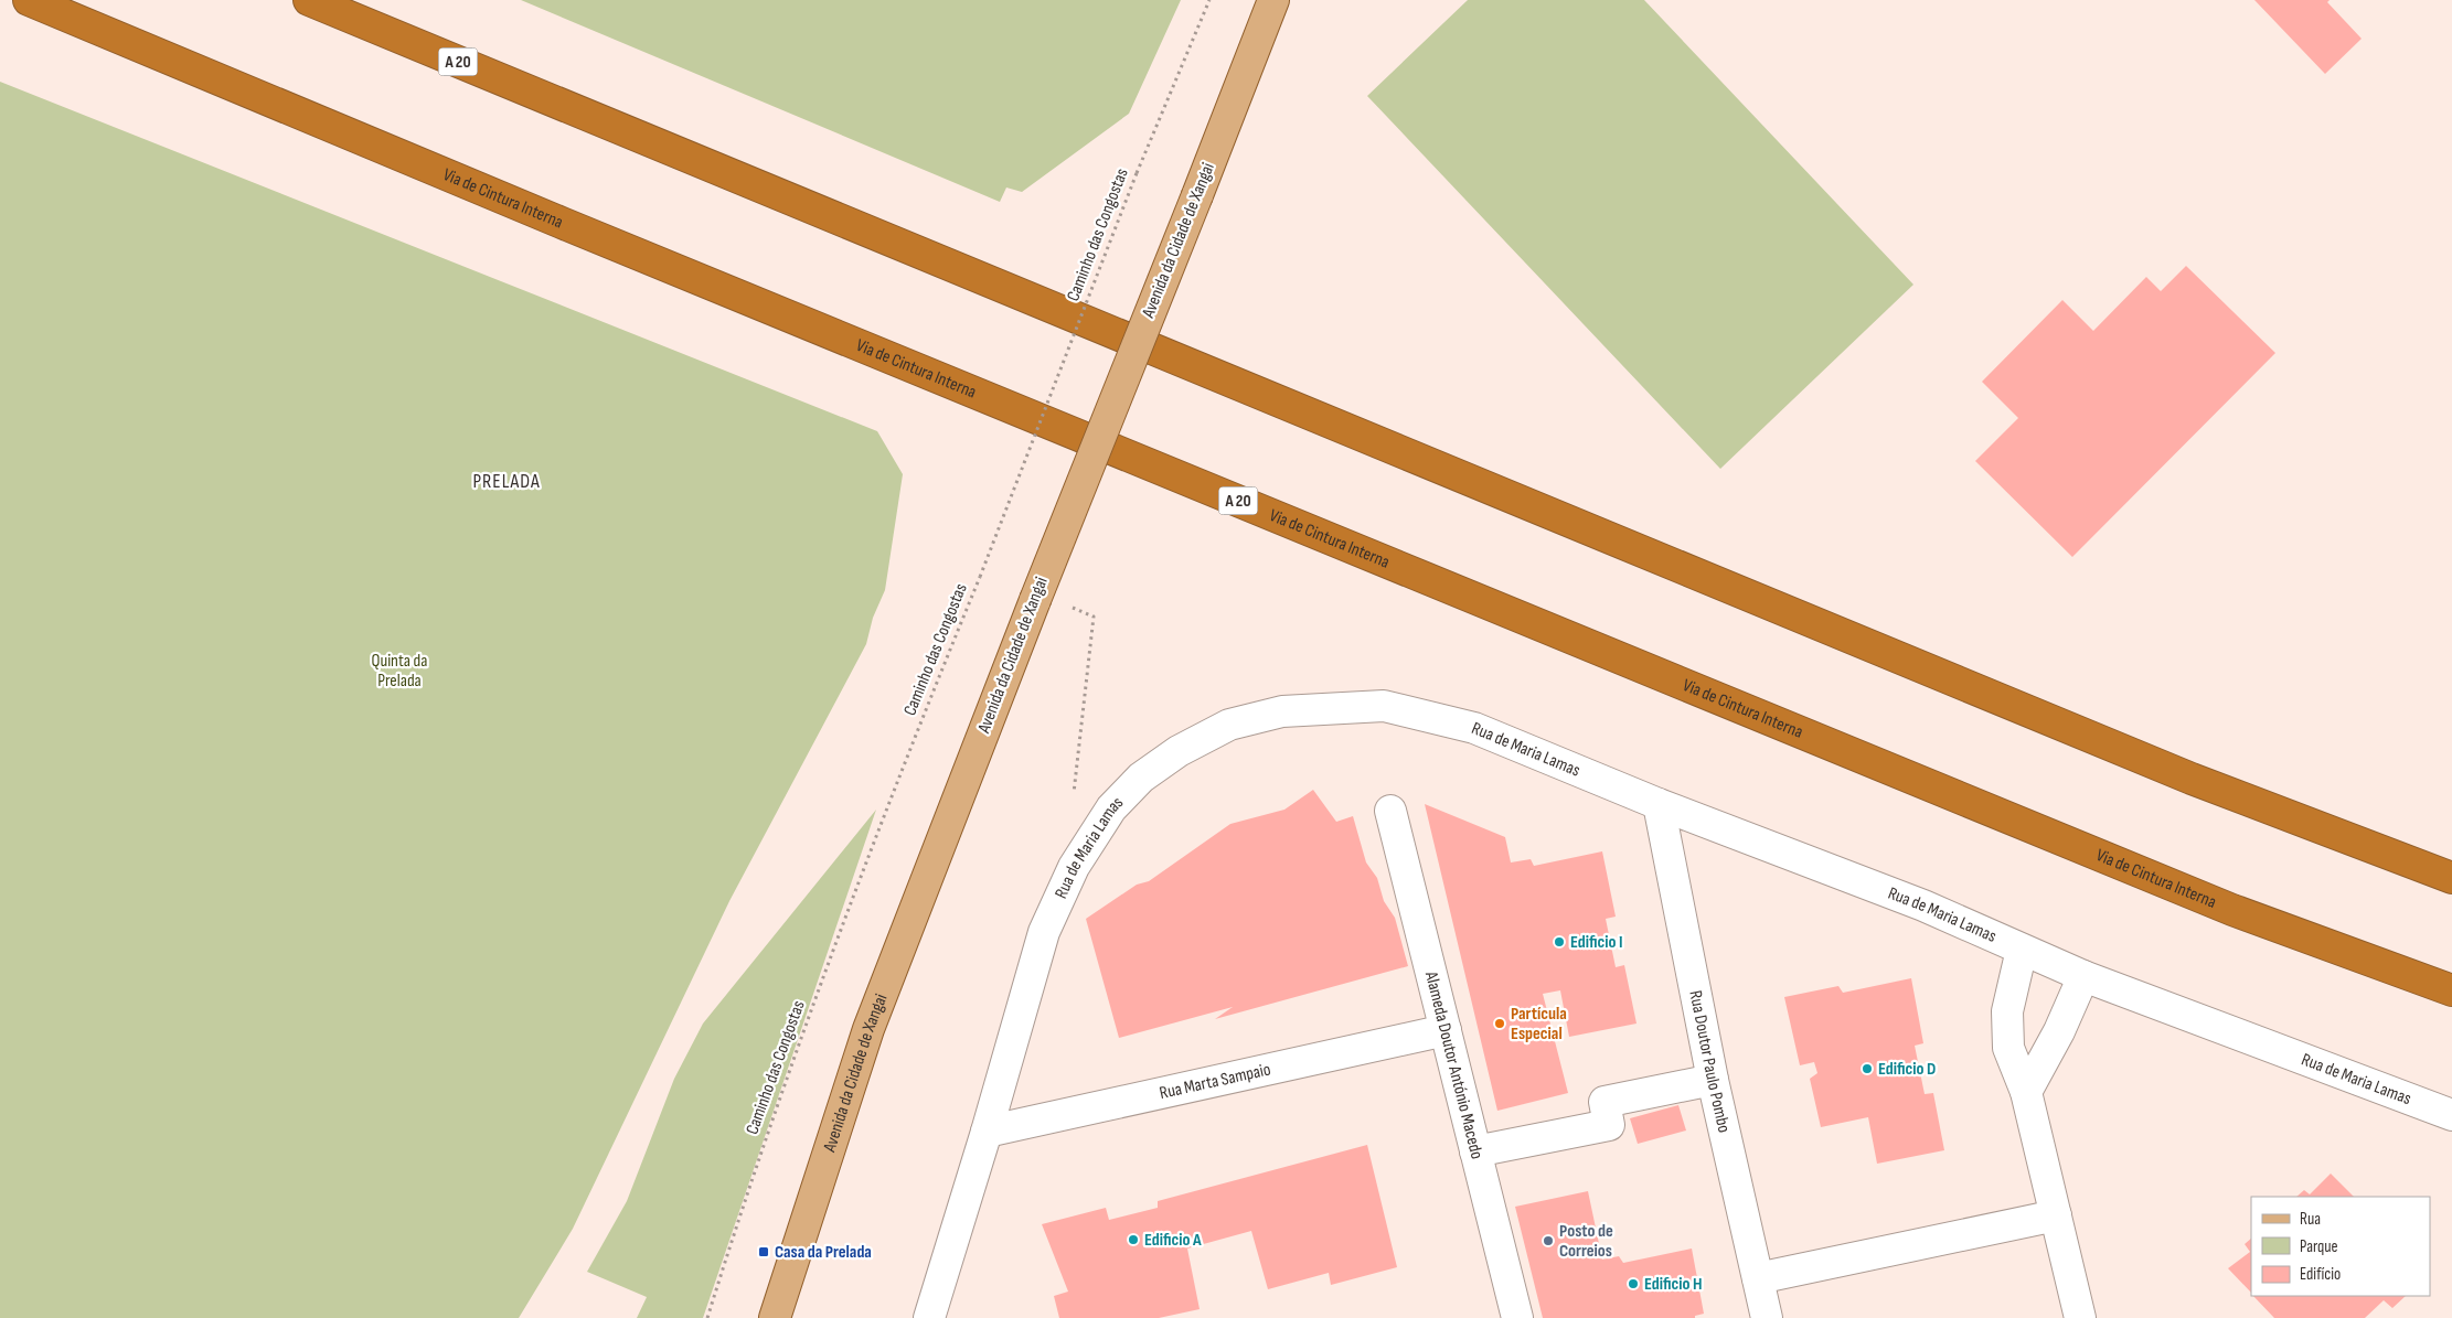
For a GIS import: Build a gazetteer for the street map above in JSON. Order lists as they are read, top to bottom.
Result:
{
  "streets": {
    "highway": ["A 20", "Via de Cintura Interna"],
    "main road": ["Avenida da Cidade de Xangai"],
    "street": [
      "Rua de Maria Lamas",
      "Rua Doutor Paulo Pombo",
      "Alameda Doutor António Macedo",
      "Rua Marta Sampaio"
    ],
    "path": ["Caminho das Congostas"]
  },
  "crossings": [
    ["Rua de Maria Lamas", "Rua Doutor Paulo Pombo"],
    ["Rua de Maria Lamas", "Rua Marta Sampaio"],
    ["Alameda Doutor António Macedo", "Rua Marta Sampaio"]
  ],
  "districts": ["PRELADA"],
  "parks": ["Quinta da Prelada"],
  "places": {
    "other": [
      "Edificio I",
      "Partícula Especial",
      "Edificio D",
      "Edificio A",
      "Posto de Correios",
      "Edificio H"
    ],
    "transit": ["Casa da Prelada"]
  },
  "legend": ["Rua", "Parque", "Edifício"]
}
